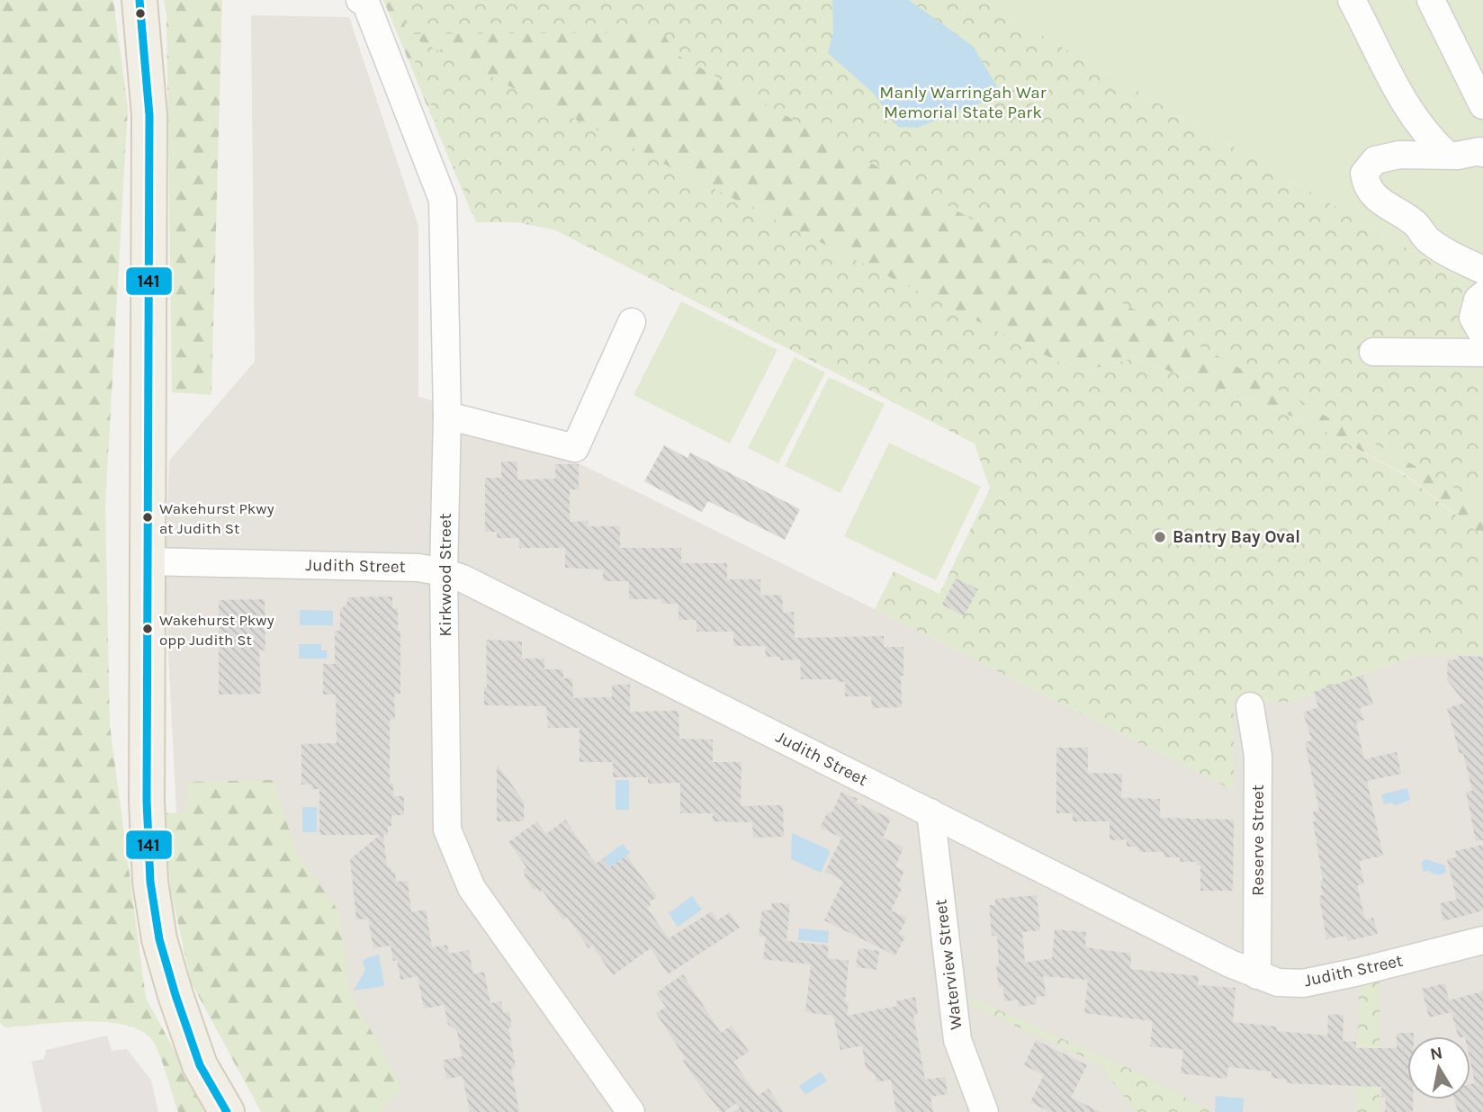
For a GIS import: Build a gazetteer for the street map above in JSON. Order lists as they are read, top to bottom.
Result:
{
  "streets": {
    "street": [
      "Judith Street",
      "Kirkwood Street",
      "Reserve Street",
      "Waterview Street"
    ]
  },
  "crossings": [
    ["Judith Street", "Kirkwood Street"],
    ["Judith Street", "Reserve Street"],
    ["Judith Street", "Waterview Street"]
  ],
  "parks": ["Manly Warringah War Memorial State Park"],
  "places": ["Wakehurst Pkwy at Judith St", "Bantry Bay Oval", "Wakehurst Pkwy opp Judith St"],
  "lines": ["transit line 141"],
  "north": "top"
}
